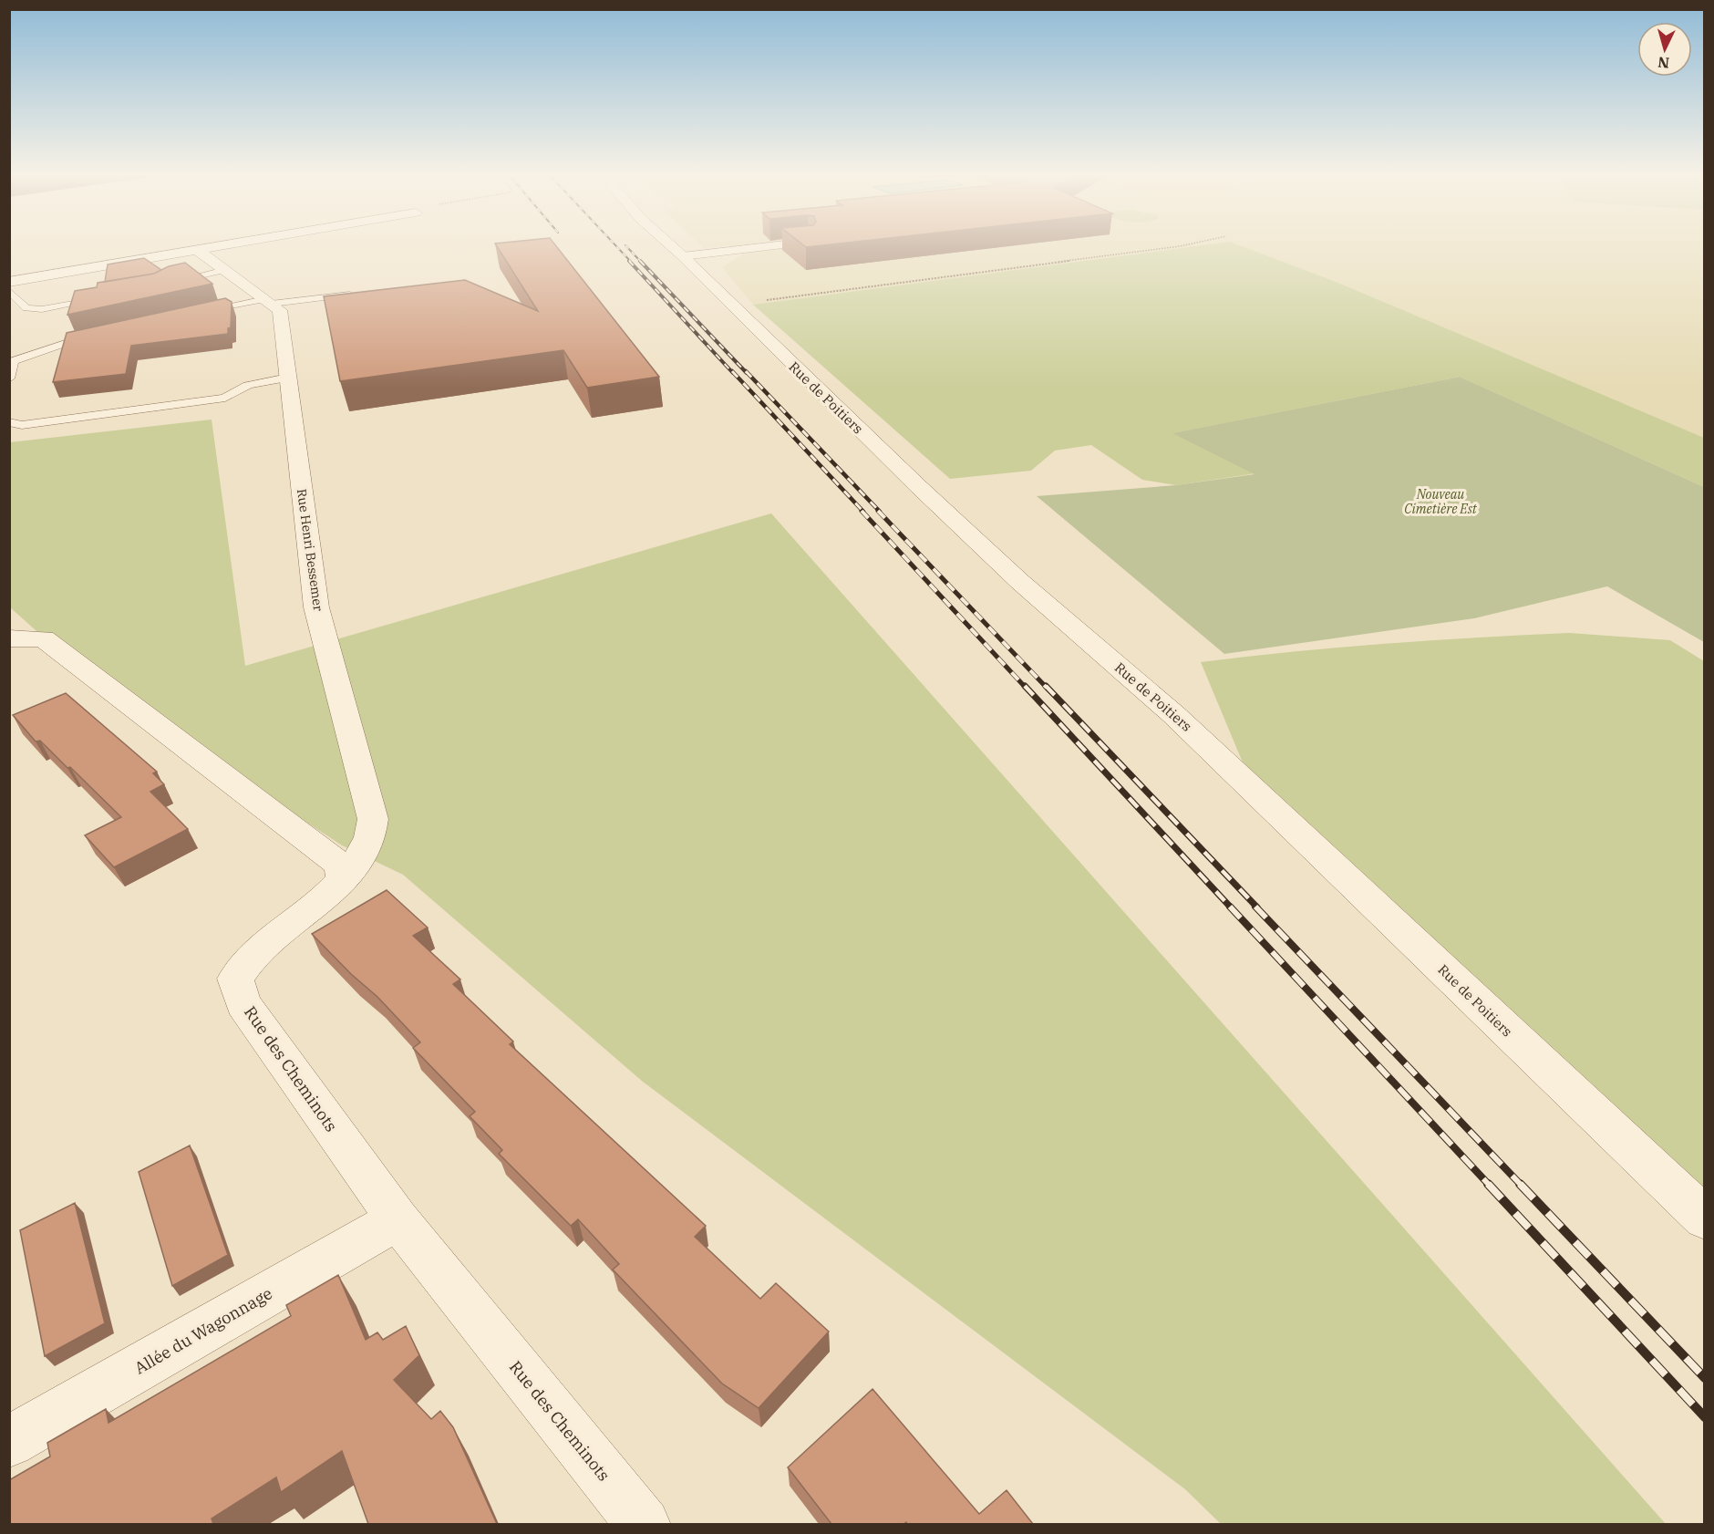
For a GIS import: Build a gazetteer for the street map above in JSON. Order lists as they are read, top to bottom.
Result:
{
  "streets": {
    "street": [
      "Rue de Poitiers",
      "Rue Henri Bessemer",
      "Rue des Cheminots",
      "Allée du Wagonnage"
    ]
  },
  "crossings": [
    ["Rue Henri Bessemer", "Rue des Cheminots"],
    ["Rue des Cheminots", "Allée du Wagonnage"]
  ],
  "parks": ["Nouveau Cimetière Est"],
  "north": "bottom"
}
